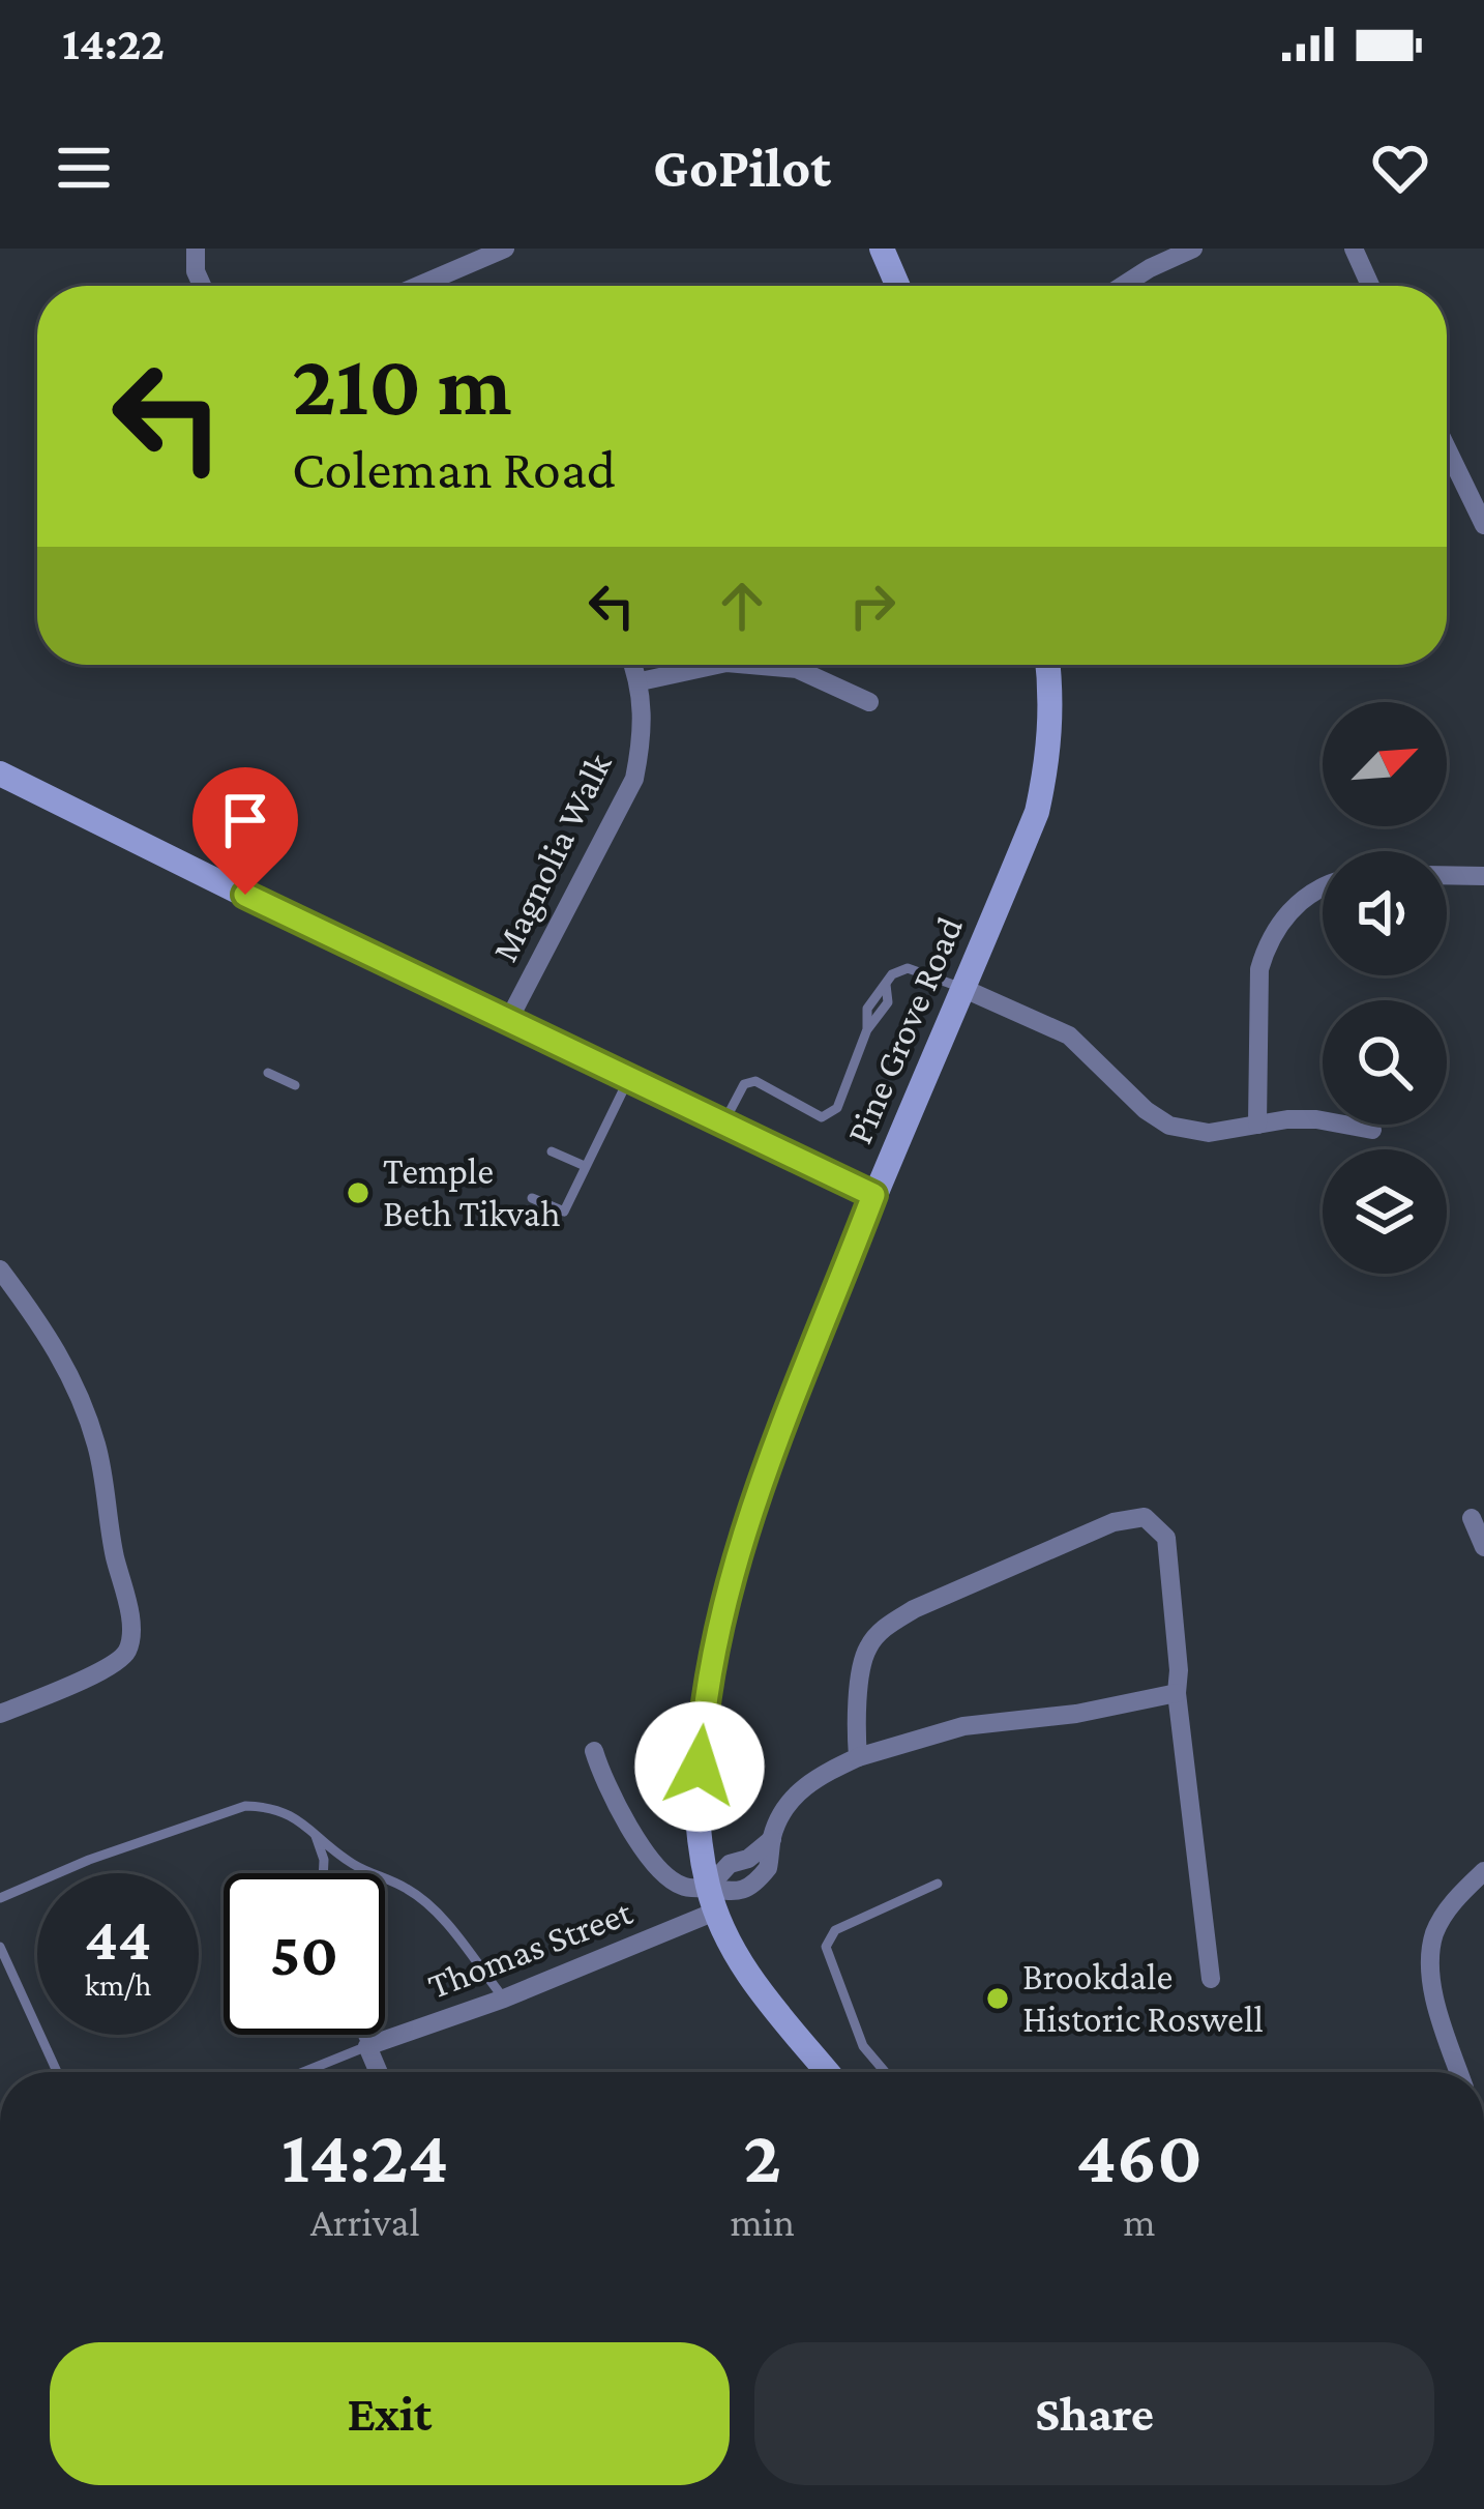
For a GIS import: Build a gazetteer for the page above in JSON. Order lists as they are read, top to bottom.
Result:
{
  "streets": {
    "main road": ["Pine Grove Road"],
    "street": ["Magnolia Walk", "Thomas Street"]
  },
  "crossings": [
    ["Pine Grove Road", "Thomas Street"]
  ],
  "places": ["Temple Beth Tikvah", "Brookdale Historic Roswell"],
  "north": "top right",
  "page": {
    "status": "14:22",
    "header": "GoPilot",
    "turn": ["210 m", "Coleman Road"],
    "speed": "44 km/h",
    "limit": "50",
    "eta": [
      "14:24",
      "Arrival",
      "2",
      "min",
      "460",
      "m"
    ],
    "buttons": ["Exit", "Share"]
  }
}
